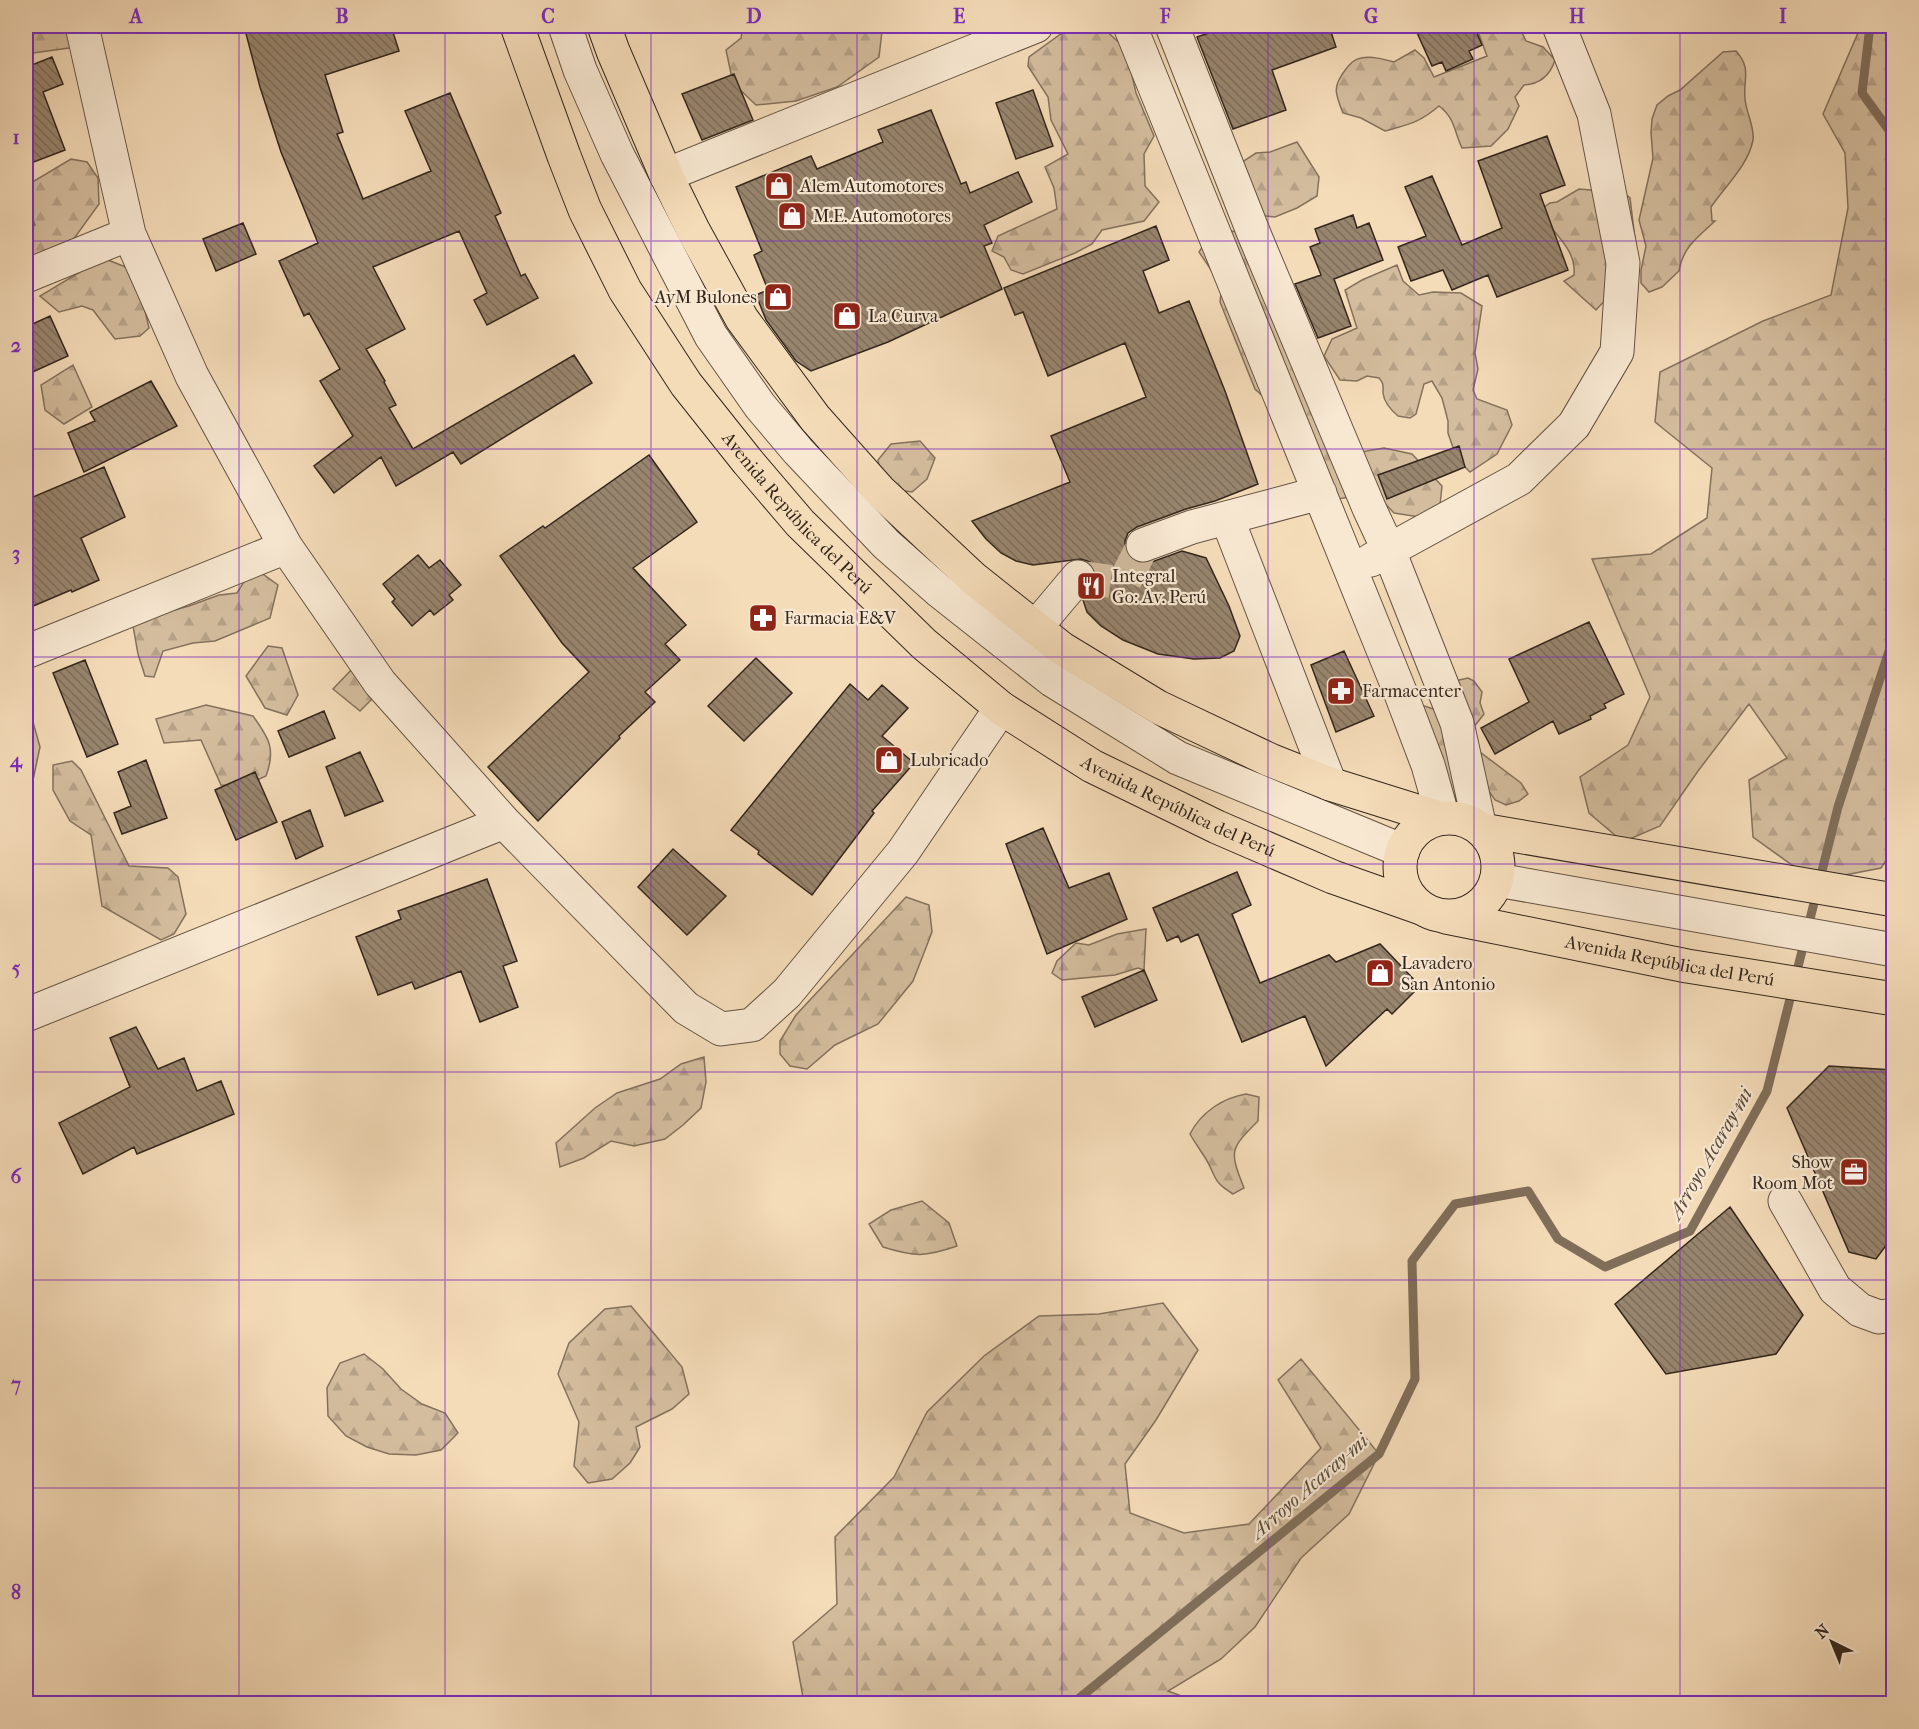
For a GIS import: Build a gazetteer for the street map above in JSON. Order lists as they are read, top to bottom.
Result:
{
  "streets": {
    "highway": ["Avenida República del Perú"]
  },
  "water": ["Arroyo Acaray-mi"],
  "places": {
    "shop": [
      "Alem Automotores",
      "M.E. Automotores",
      "AyM Bulones",
      "La Curva",
      "Lubricado",
      "Lavadero San Antonio"
    ],
    "restaurant": ["Integral Go: Av. Perú"],
    "pharmacy": ["Farmacia E&V", "Farmacenter"],
    "office": ["Show Room Mot"]
  },
  "north": "top left",
  "grid": {
    "columns": [
      "A",
      "B",
      "C",
      "D",
      "E",
      "F",
      "G",
      "H",
      "I"
    ],
    "rows": [
      "1",
      "2",
      "3",
      "4",
      "5",
      "6",
      "7",
      "8"
    ]
  }
}
